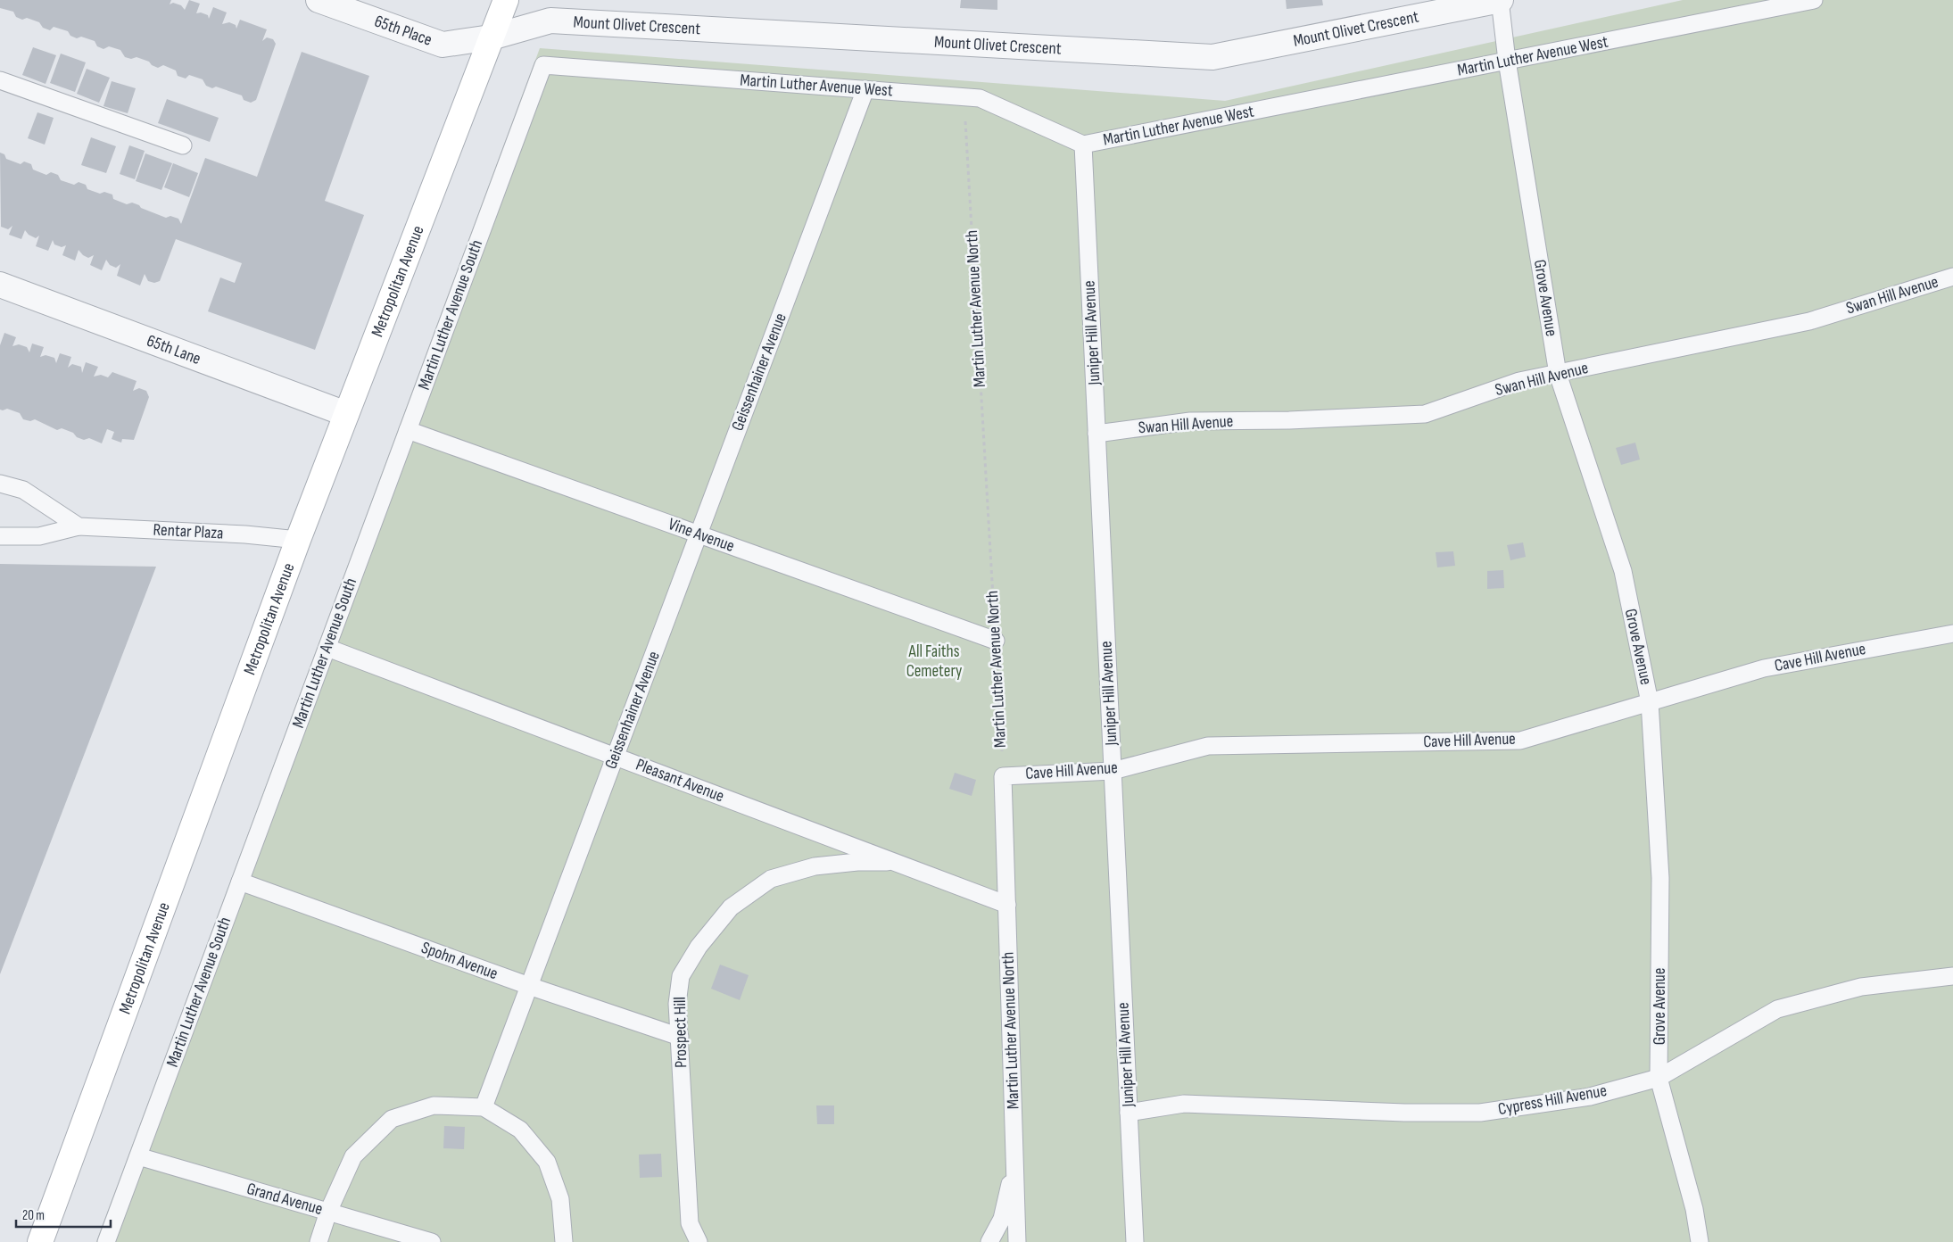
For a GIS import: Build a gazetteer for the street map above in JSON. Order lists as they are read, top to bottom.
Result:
{
  "streets": {
    "main road": ["Metropolitan Avenue"],
    "street": ["Mount Olivet Crescent", "65th Place", "65th Lane"],
    "lane": [
      "Martin Luther Avenue West",
      "Swan Hill Avenue",
      "Grove Avenue",
      "Martin Luther Avenue North",
      "Martin Luther Avenue South",
      "Juniper Hill Avenue",
      "Geissenhainer Avenue",
      "Rentar Plaza",
      "Vine Avenue",
      "Cave Hill Avenue",
      "Pleasant Avenue",
      "Spohn Avenue",
      "Prospect Hill",
      "Cypress Hill Avenue",
      "Grand Avenue"
    ]
  },
  "crossings": [
    ["Mount Olivet Crescent", "65th Place"],
    ["Mount Olivet Crescent", "Metropolitan Avenue"],
    ["Mount Olivet Crescent", "Grove Avenue"],
    ["65th Place", "Metropolitan Avenue"],
    ["Martin Luther Avenue West", "Grove Avenue"],
    ["Martin Luther Avenue West", "Martin Luther Avenue North"],
    ["Martin Luther Avenue West", "Martin Luther Avenue South"],
    ["Martin Luther Avenue West", "Juniper Hill Avenue"],
    ["Martin Luther Avenue West", "Geissenhainer Avenue"],
    ["Metropolitan Avenue", "65th Lane"],
    ["Metropolitan Avenue", "Rentar Plaza"],
    ["Swan Hill Avenue", "Grove Avenue"],
    ["Swan Hill Avenue", "Juniper Hill Avenue"],
    ["Grove Avenue", "Cave Hill Avenue"],
    ["Grove Avenue", "Cypress Hill Avenue"],
    ["Martin Luther Avenue North", "Vine Avenue"],
    ["Martin Luther Avenue North", "Cave Hill Avenue"],
    ["Martin Luther Avenue North", "Pleasant Avenue"],
    ["Martin Luther Avenue South", "Vine Avenue"],
    ["Martin Luther Avenue South", "Pleasant Avenue"],
    ["Martin Luther Avenue South", "Spohn Avenue"],
    ["Martin Luther Avenue South", "Grand Avenue"],
    ["Juniper Hill Avenue", "Cave Hill Avenue"],
    ["Juniper Hill Avenue", "Cypress Hill Avenue"],
    ["Geissenhainer Avenue", "Vine Avenue"],
    ["Geissenhainer Avenue", "Pleasant Avenue"],
    ["Geissenhainer Avenue", "Spohn Avenue"],
    ["Pleasant Avenue", "Prospect Hill"],
    ["Spohn Avenue", "Prospect Hill"]
  ],
  "parks": ["All Faiths Cemetery"],
  "scale_bar": "20 m"
}
